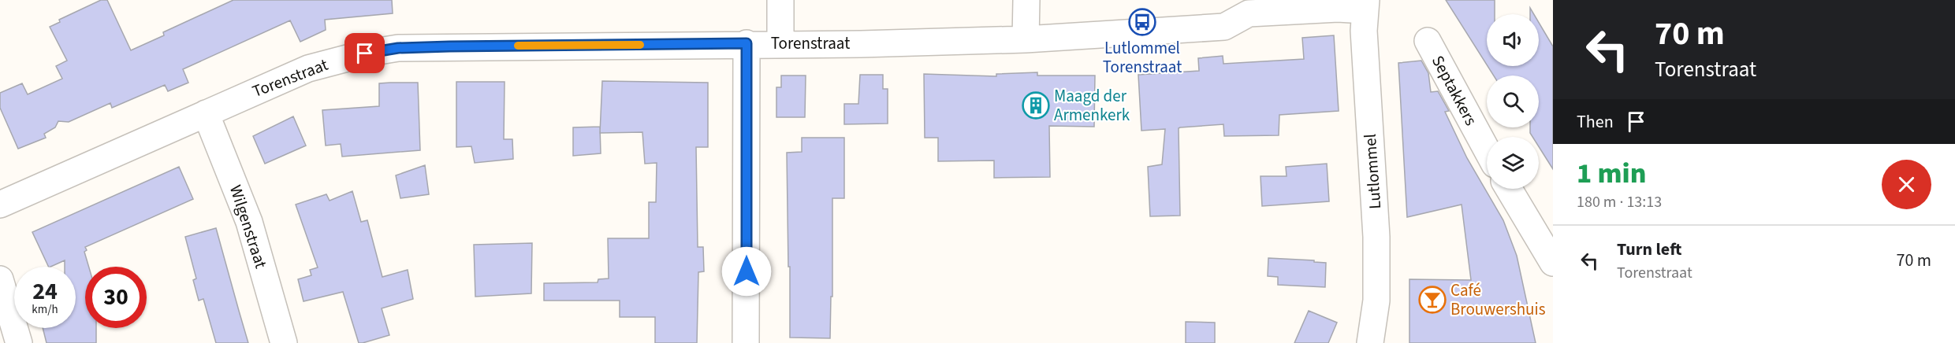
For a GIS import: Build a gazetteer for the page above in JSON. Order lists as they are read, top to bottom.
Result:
{
  "streets": {
    "street": [
      "Torenstraat",
      "Septakkers",
      "Lutlommel",
      "Wilgenstraat"
    ]
  },
  "crossings": [
    ["Torenstraat", "Lutlommel"],
    ["Torenstraat", "Wilgenstraat"]
  ],
  "places": {
    "bus stop": ["Lutlommel Torenstraat"],
    "building": ["Maagd der Armenkerk"],
    "bar": ["Café Brouwershuis"]
  },
  "page": {
    "turn": ["70 m", "Torenstraat"],
    "then": "Then",
    "heading": ["1 min", "180 m · 13:13"],
    "list": [
      {
        "name": "Turn left",
        "note": "Torenstraat",
        "value": "70 m"
      }
    ],
    "speed": "24 km/h",
    "limit": "30"
  }
}
